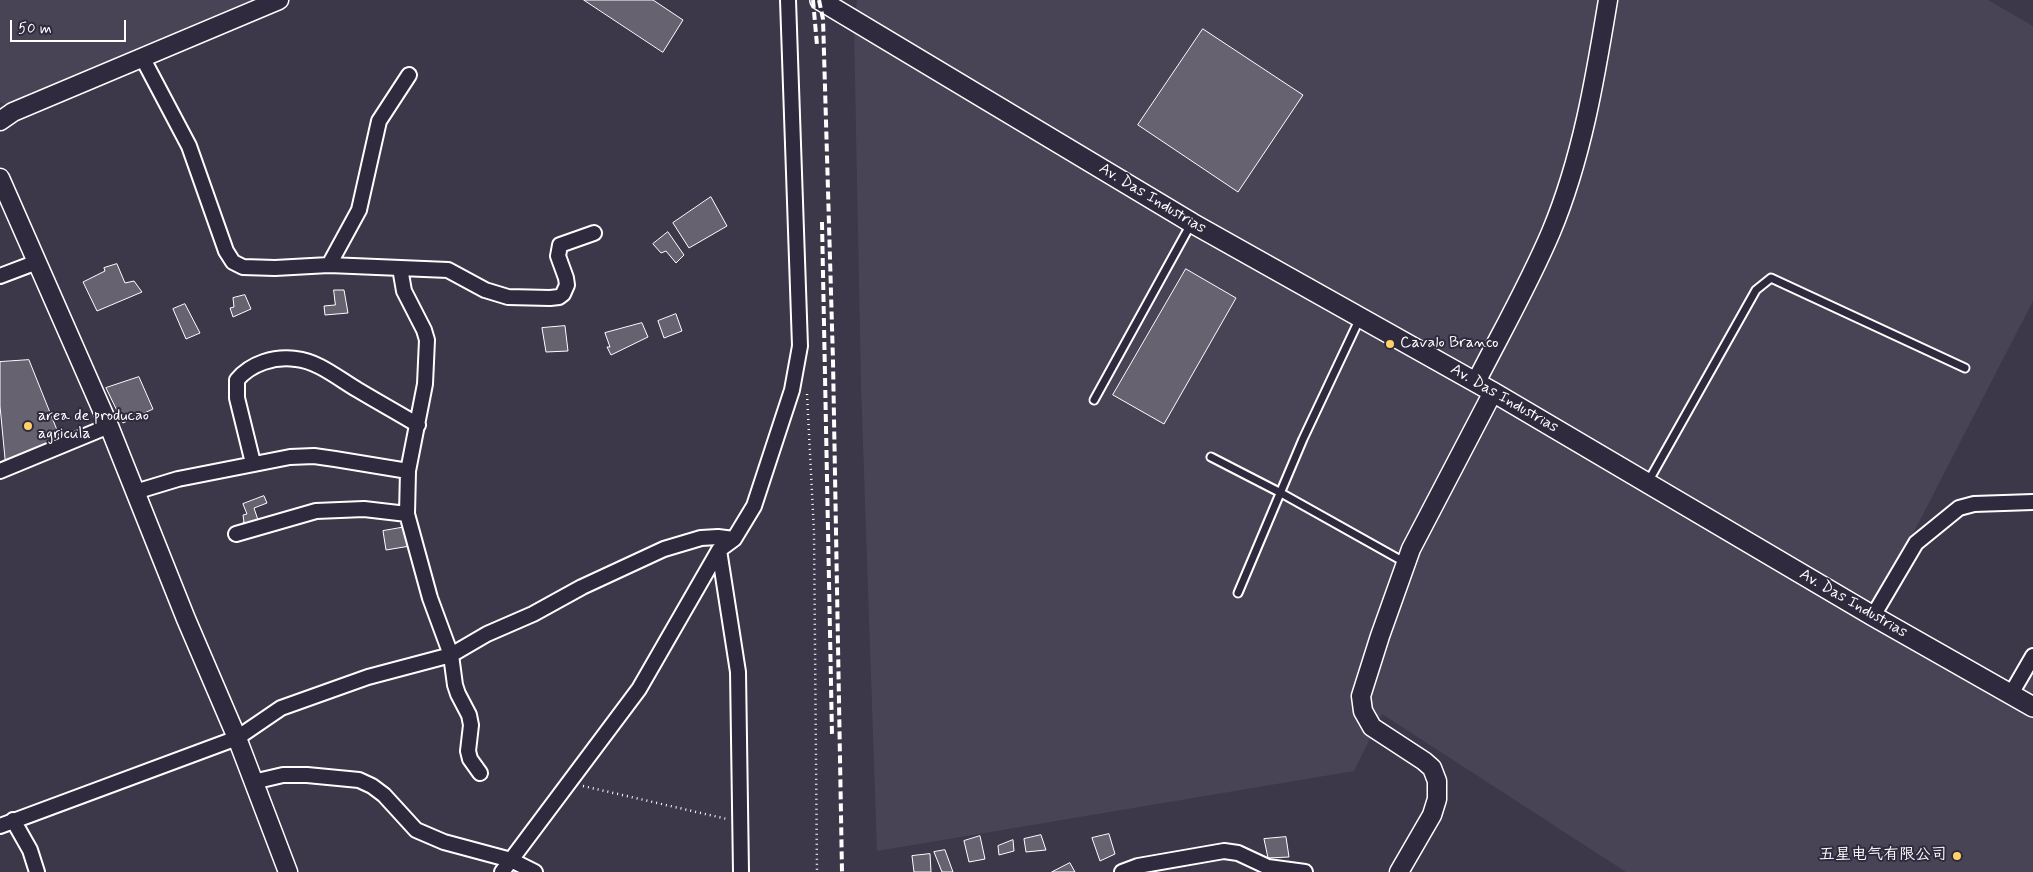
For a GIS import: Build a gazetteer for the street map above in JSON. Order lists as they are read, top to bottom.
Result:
{
  "streets": {
    "main road": ["Av. Das Industrias"]
  },
  "places": ["Cavalo Branco", "area de producao agricula", "五星电气有限公司"],
  "scale_bar": "50 m"
}
